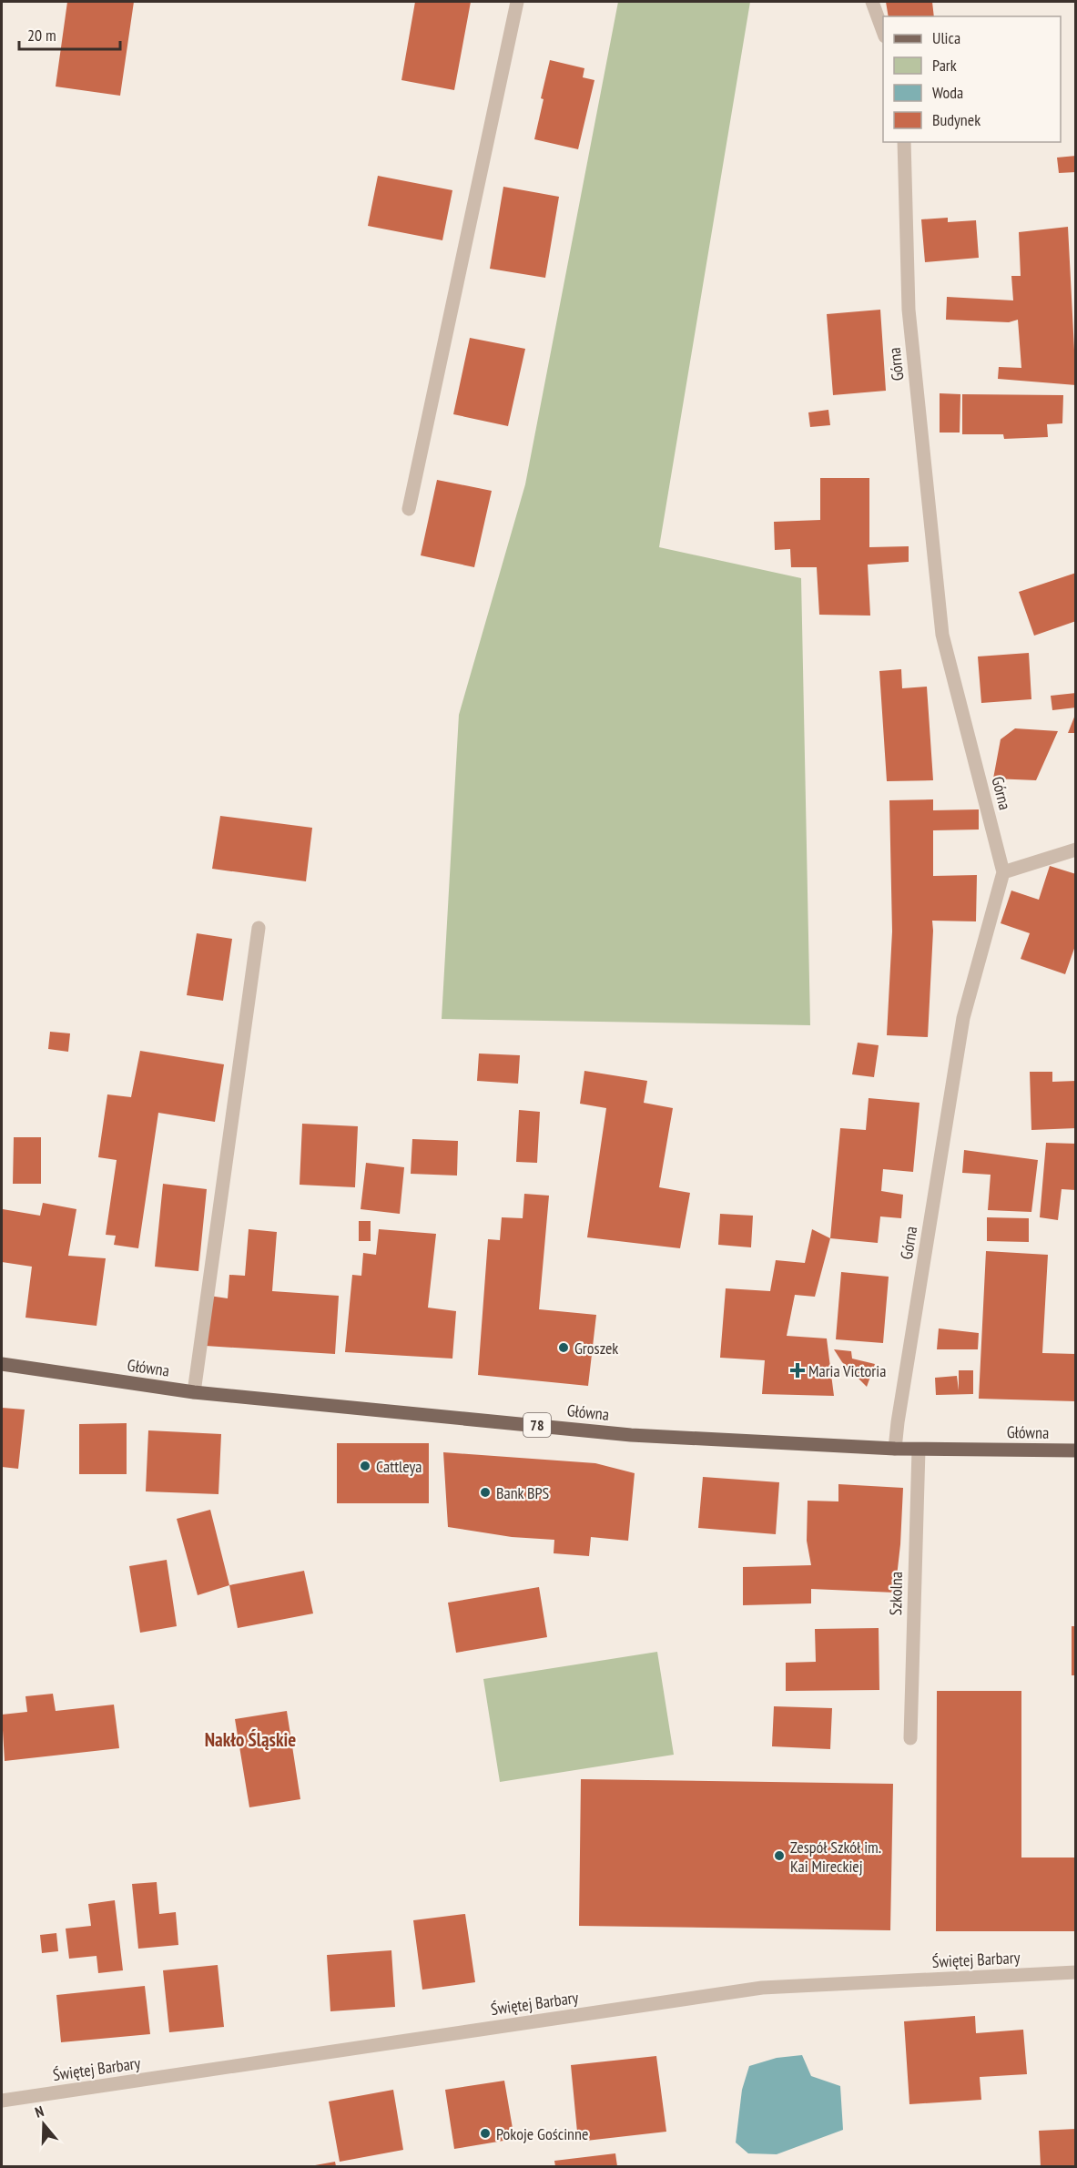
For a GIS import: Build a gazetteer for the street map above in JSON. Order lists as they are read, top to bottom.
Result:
{
  "streets": {
    "main road": ["Główna", "78"],
    "street": ["Górna", "Szkolna", "Świętej Barbary"]
  },
  "crossings": [
    ["Górna", "Główna"],
    ["Główna", "Szkolna"]
  ],
  "districts": ["Nakło Śląskie"],
  "places": {
    "other": [
      "Groszek",
      "Cattleya",
      "Bank BPS",
      "Zespół Szkół im. Kai Mireckiej",
      "Pokoje Gościnne"
    ],
    "health": ["Maria Victoria"]
  },
  "legend": [
    "Ulica",
    "Park",
    "Woda",
    "Budynek"
  ],
  "scale_bar": "20 m",
  "north": "top"
}
